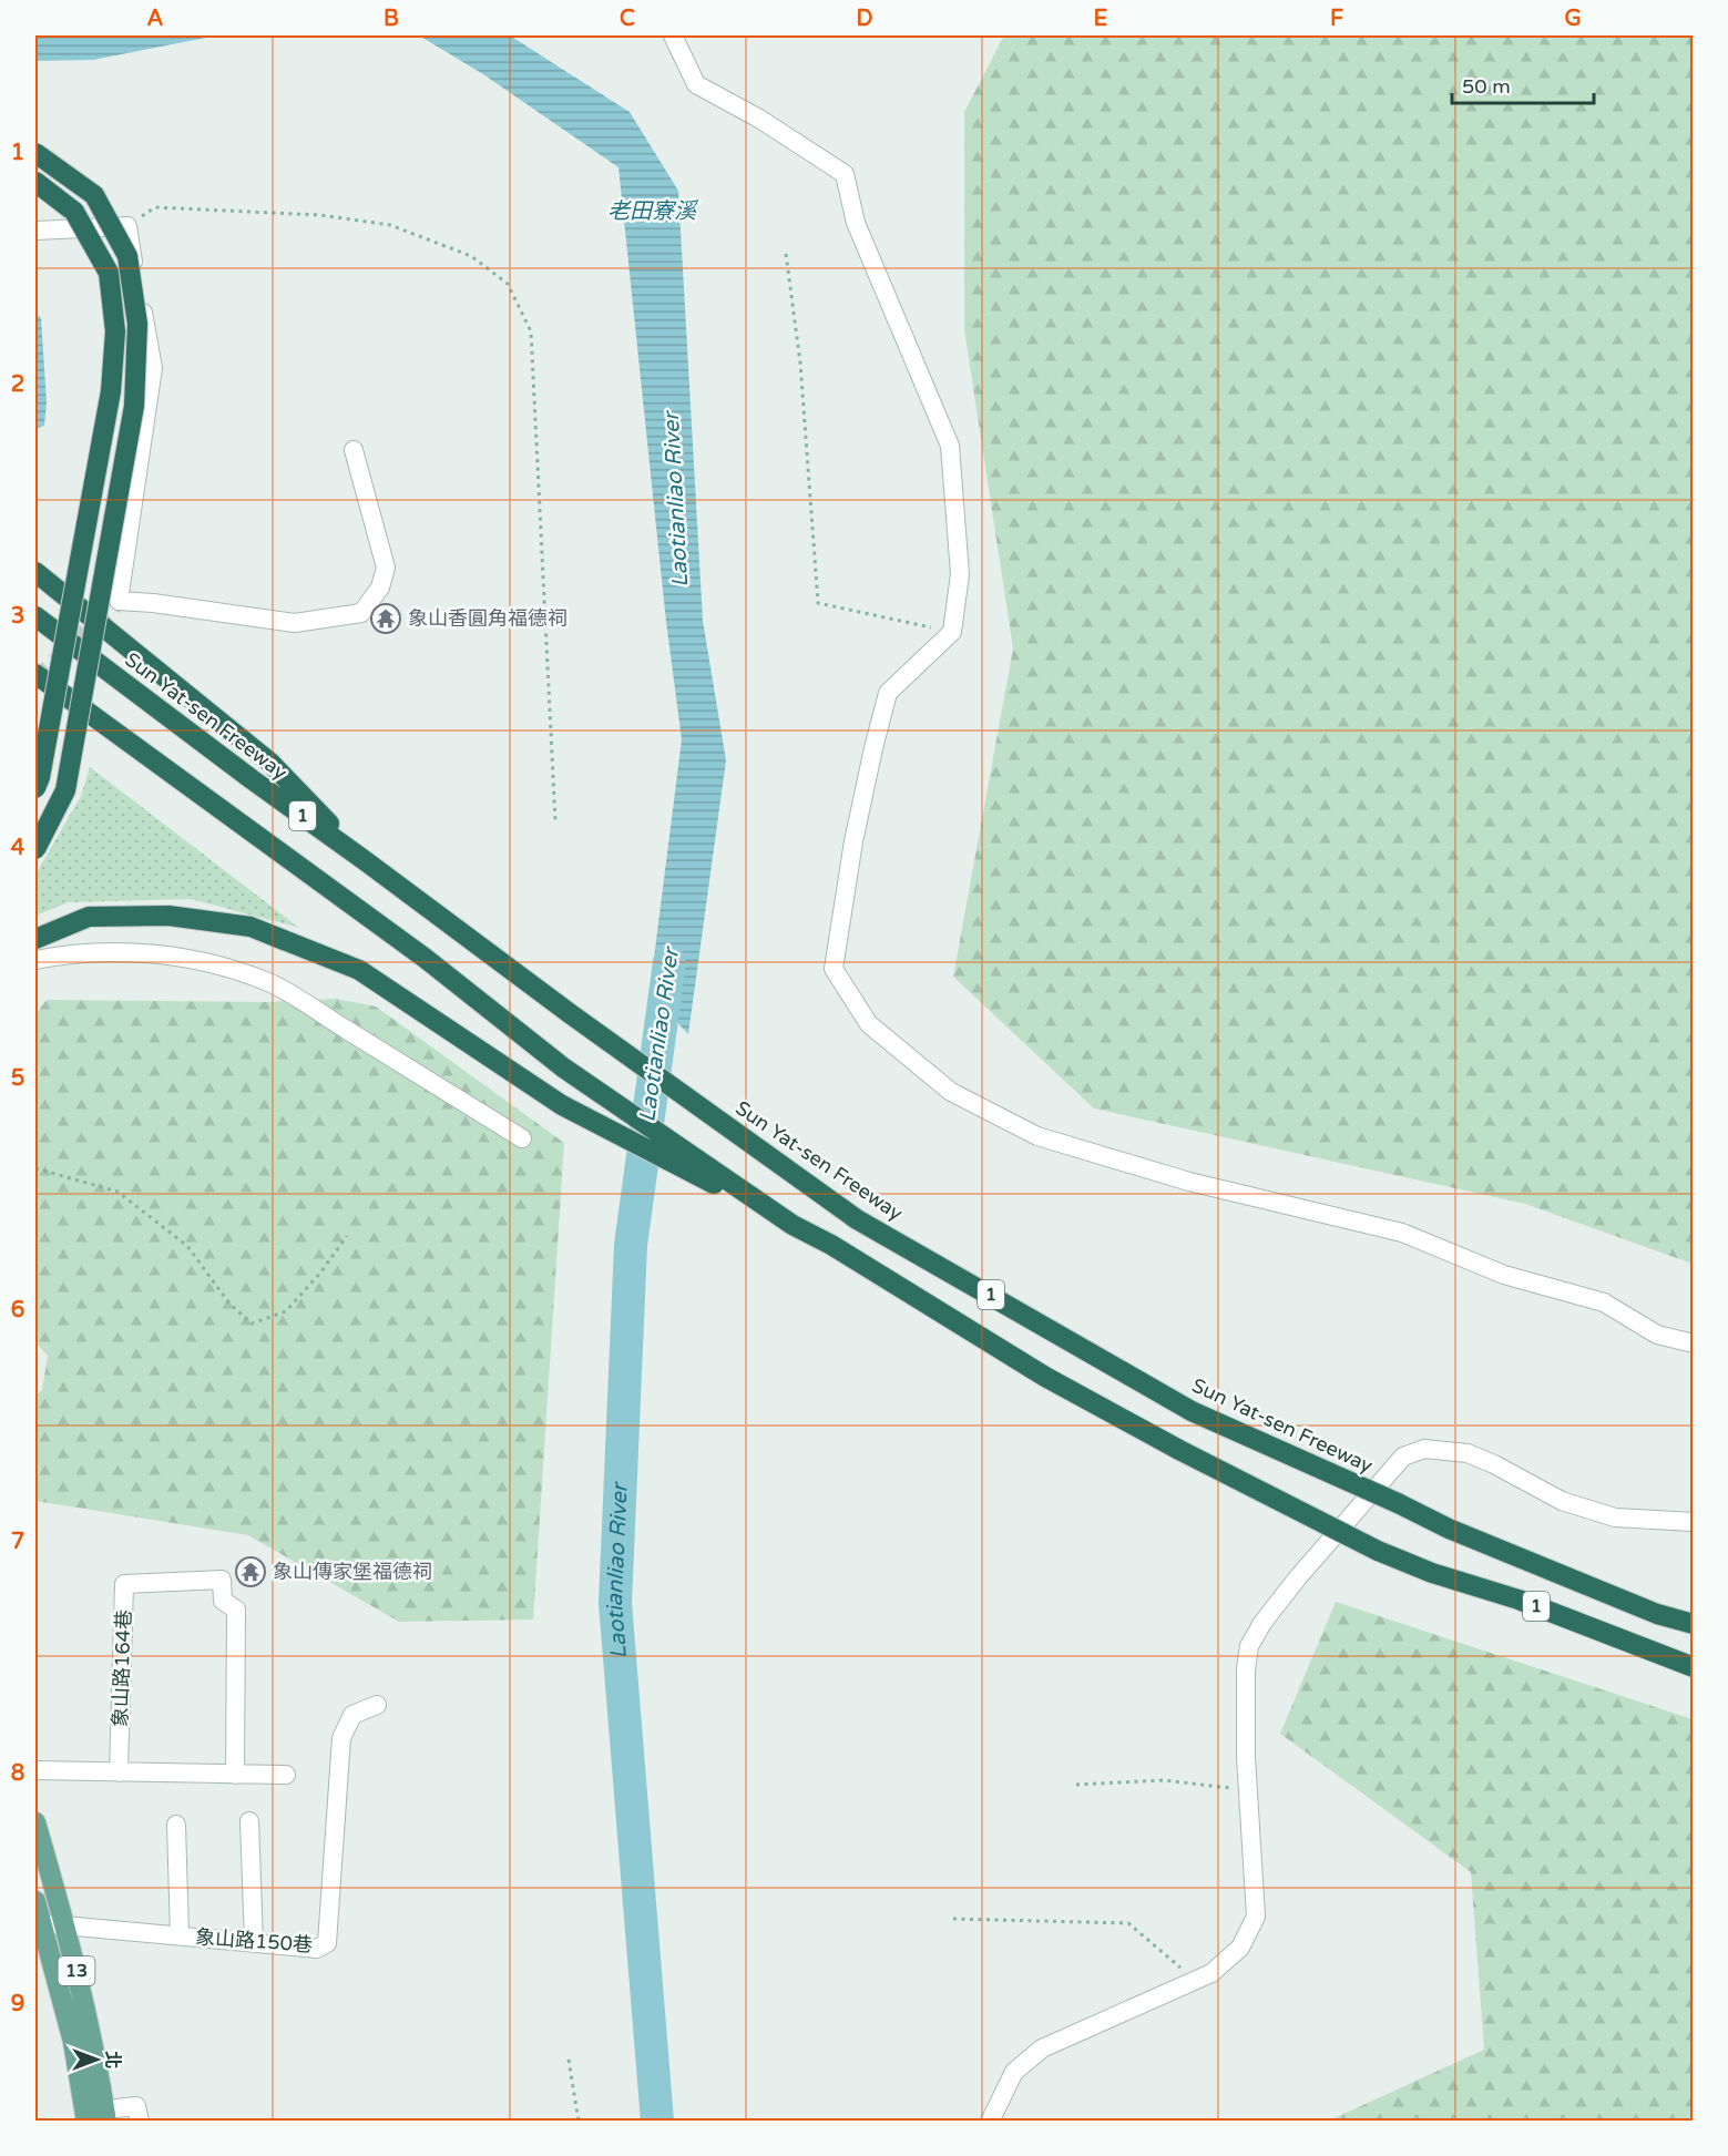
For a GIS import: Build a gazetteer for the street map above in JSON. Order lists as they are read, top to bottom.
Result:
{
  "streets": {
    "highway": ["Sun Yat-sen Freeway", "1"],
    "main road": ["13"],
    "street": ["象山路164巷", "象山路150巷"]
  },
  "crossings": [
    ["象山路150巷", "13"]
  ],
  "water": ["老田寮溪", "Laotianliao River"],
  "places": {
    "temple": ["象山香圓角福德祠", "象山傳家堡福德祠"]
  },
  "scale_bar": "50 m",
  "north": "right",
  "grid": {
    "columns": [
      "A",
      "B",
      "C",
      "D",
      "E",
      "F",
      "G"
    ],
    "rows": [
      "1",
      "2",
      "3",
      "4",
      "5",
      "6",
      "7",
      "8",
      "9"
    ]
  }
}
